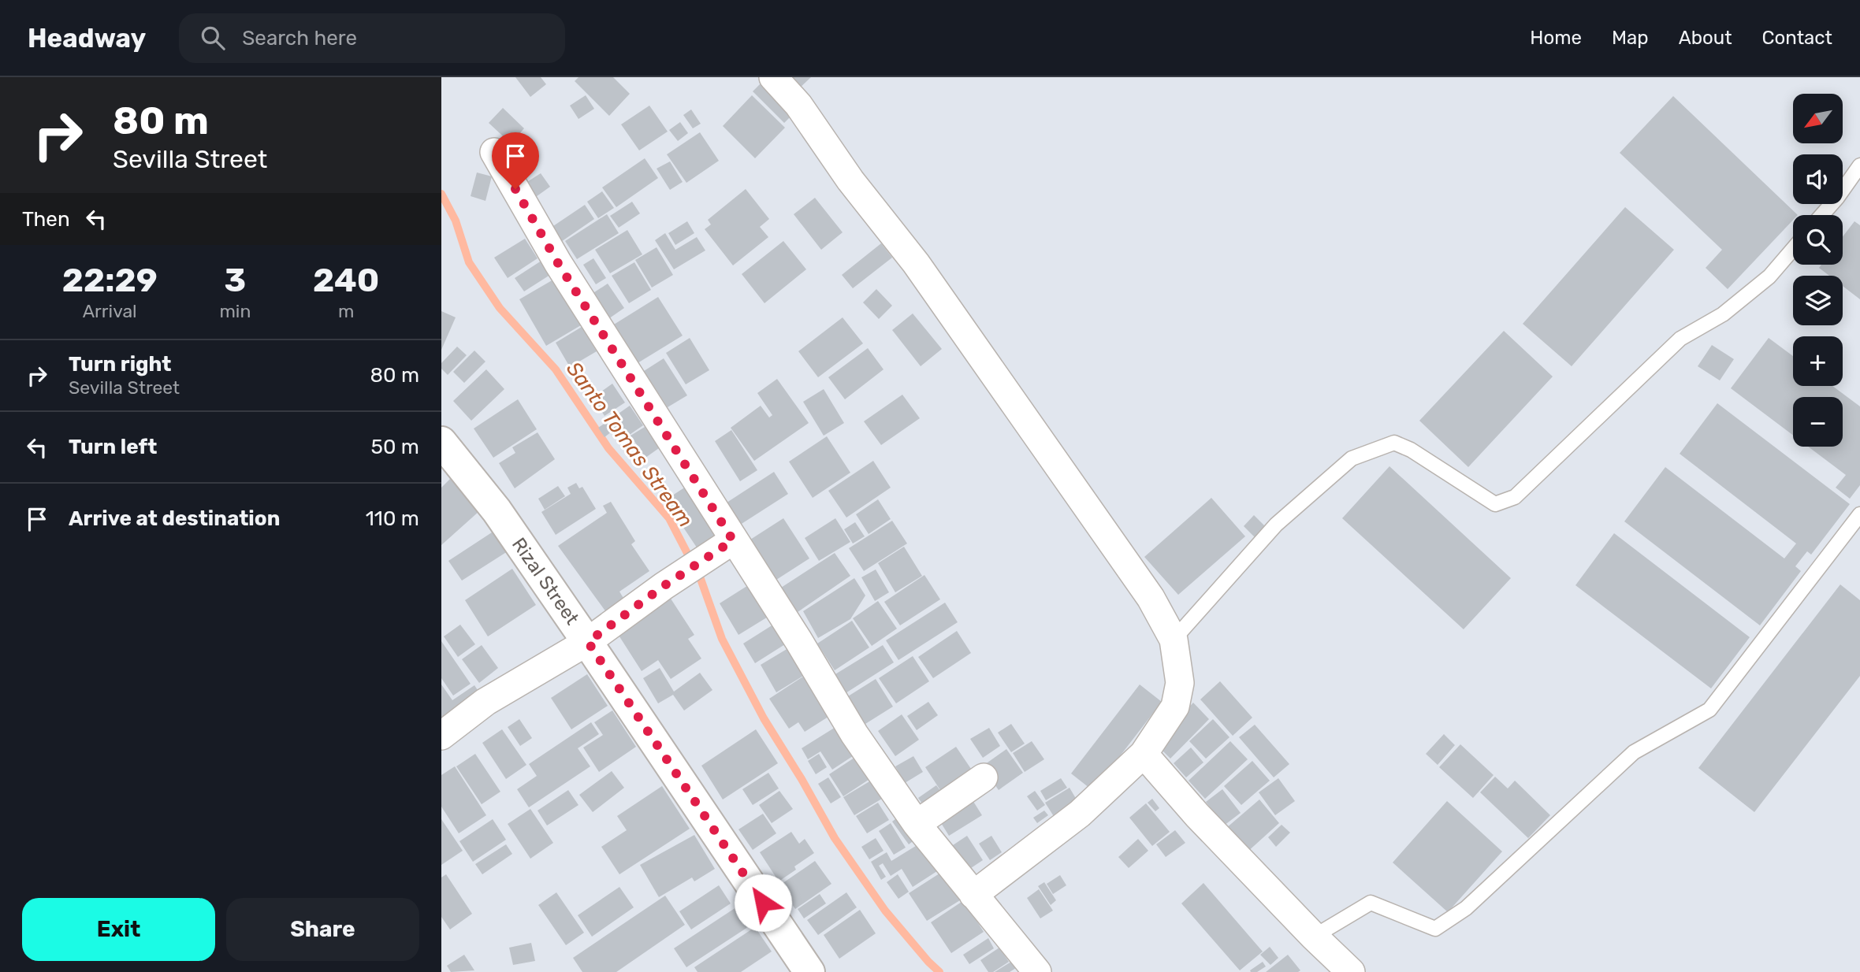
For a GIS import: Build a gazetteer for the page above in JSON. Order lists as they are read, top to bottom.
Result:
{
  "streets": {
    "street": ["Rizal Street"]
  },
  "water": ["Santo Tomas Stream"],
  "north": "bottom left",
  "page": {
    "header": "Headway",
    "search": "Search here",
    "nav": [
      "Home",
      "Map",
      "About",
      "Contact"
    ],
    "turn": ["80 m", "Sevilla Street"],
    "map_buttons": ["+", "−"],
    "then": "Then",
    "eta": [
      "22:29",
      "Arrival",
      "3",
      "min",
      "240",
      "m"
    ],
    "list": [
      {
        "name": "Turn right",
        "note": "Sevilla Street",
        "value": "80 m"
      },
      {
        "name": "Turn left",
        "value": "50 m"
      },
      {
        "name": "Arrive at destination",
        "value": "110 m"
      }
    ],
    "buttons": ["Exit", "Share"]
  }
}
